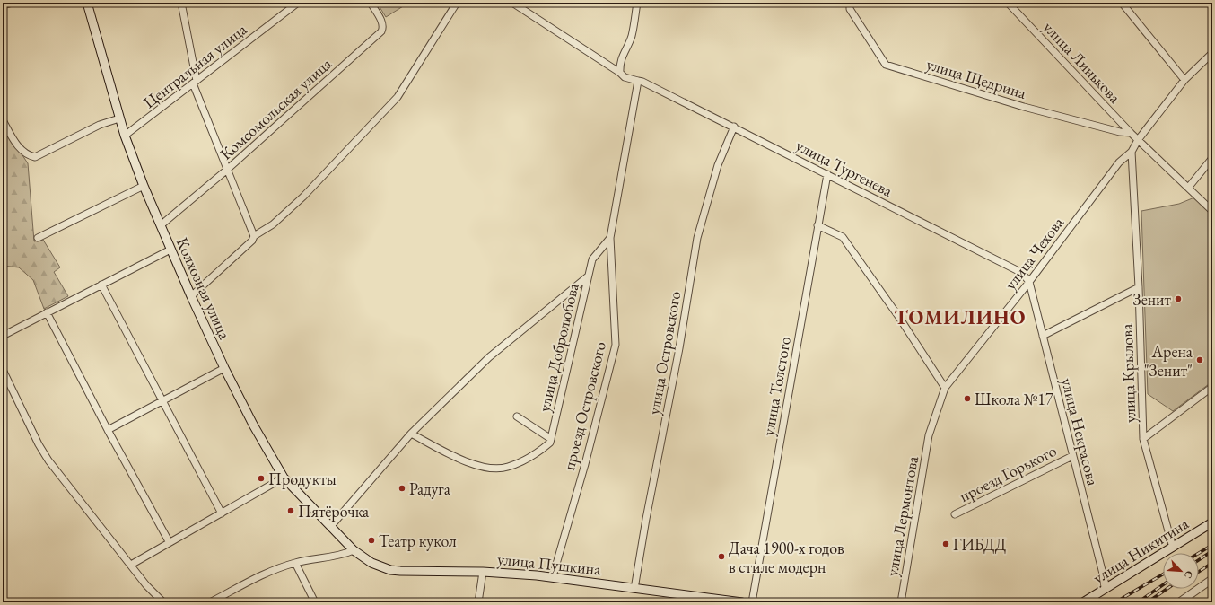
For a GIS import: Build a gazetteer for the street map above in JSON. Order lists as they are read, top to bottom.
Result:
{
  "streets": {
    "main road": ["Колхозная улица", "улица Никитина", "улица Пушкина"],
    "street": [
      "улица Линькова",
      "Центральная улица",
      "улица Щедрина",
      "Комсомольская улица",
      "улица Тургенева",
      "улица Чехова",
      "улица Добролюбова",
      "улица Островского",
      "улица Крылова",
      "улица Толстого",
      "проезд Островского",
      "улица Некрасова",
      "проезд Горького",
      "улица Лермонтова"
    ]
  },
  "crossings": [
    ["улица Линькова", "улица Щедрина"],
    ["Центральная улица", "Колхозная улица"],
    ["Комсомольская улица", "Колхозная улица"],
    ["улица Тургенева", "улица Чехова"],
    ["улица Тургенева", "улица Островского"],
    ["улица Тургенева", "улица Толстого"],
    ["улица Тургенева", "проезд Островского"],
    ["улица Тургенева", "улица Некрасова"],
    ["улица Чехова", "улица Крылова"],
    ["улица Чехова", "улица Некрасова"],
    ["улица Чехова", "улица Лермонтова"],
    ["Колхозная улица", "улица Добролюбова"],
    ["Колхозная улица", "улица Пушкина"],
    ["улица Островского", "улица Пушкина"],
    ["улица Крылова", "улица Никитина"],
    ["проезд Островского", "улица Пушкина"],
    ["улица Некрасова", "проезд Горького"],
    ["улица Некрасова", "улица Никитина"]
  ],
  "districts": ["ТОМИЛИНО"],
  "places": [
    "Зенит",
    "Арена \"Зенит\"",
    "Школа №17",
    "Продукты",
    "Радуга",
    "Пятёрочка",
    "Театр кукол",
    "ГИБДД",
    "Дача 1900-х годов в стиле модерн"
  ],
  "north": "bottom right"
}
